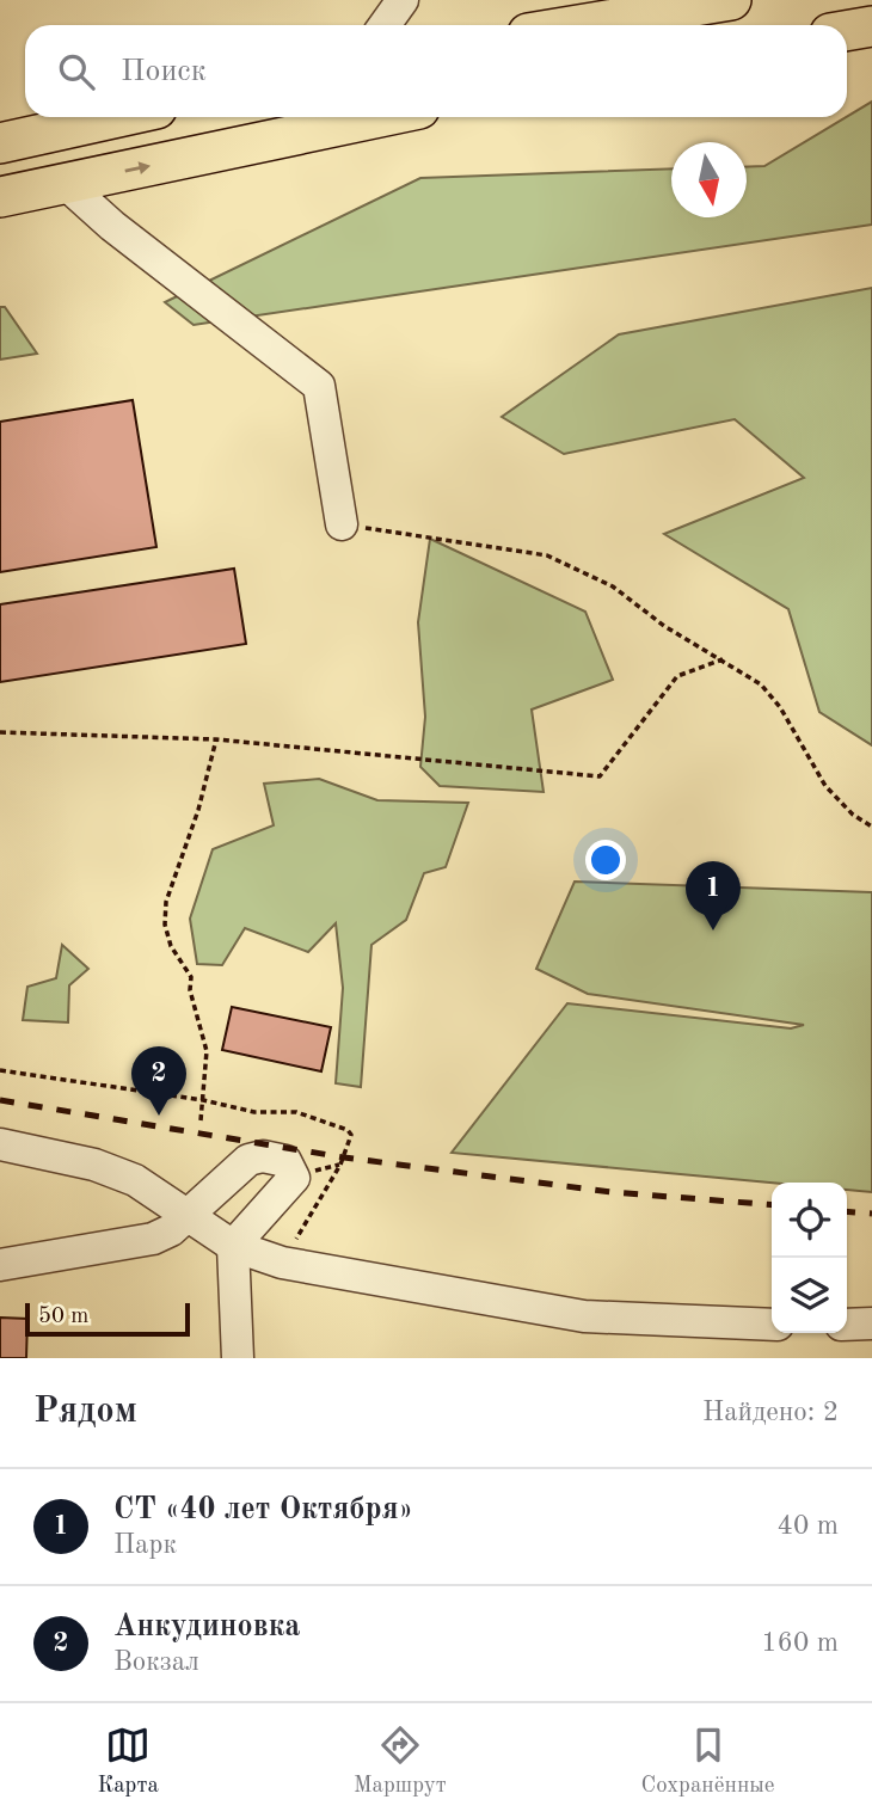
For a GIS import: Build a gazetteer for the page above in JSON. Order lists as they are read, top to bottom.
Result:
{
  "scale_bar": "50 m",
  "north": "bottom",
  "page": {
    "search": "Поиск",
    "pins": ["1", "2"],
    "scale": "50 m",
    "heading": ["Рядом", "Найдено: 2"],
    "list": [
      {
        "mark": "1",
        "name": "СТ «40 лет Октября»",
        "note": "Парк",
        "value": "40 m"
      },
      {
        "mark": "2",
        "name": "Анкудиновка",
        "note": "Вокзал",
        "value": "160 m"
      }
    ],
    "nav": ["Карта", "Маршрут", "Сохранённые"]
  }
}
